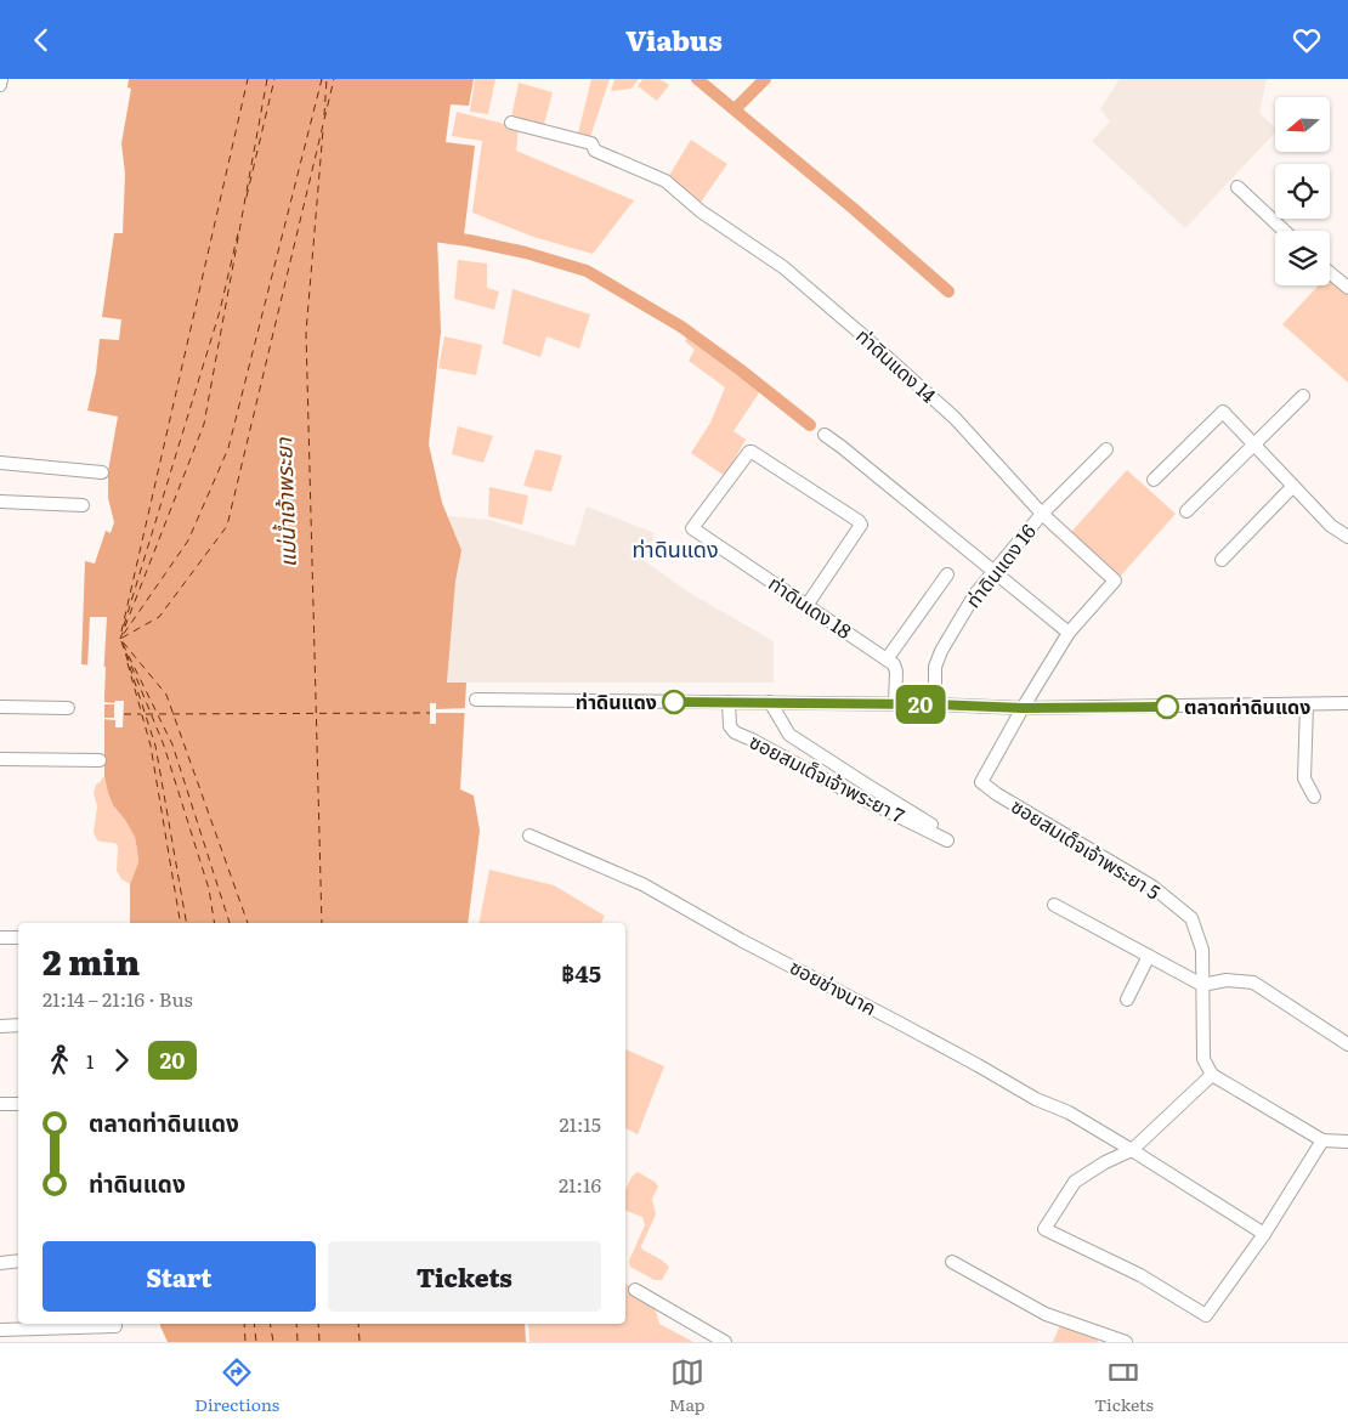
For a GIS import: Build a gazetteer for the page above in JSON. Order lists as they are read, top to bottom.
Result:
{
  "streets": {
    "street": [
      "ท่าดินแดง 14",
      "ท่าดินแดง 16",
      "ท่าดินเดง 18",
      "ซอยสมเด็จเจ้าพระยา 7",
      "ซอยสมเด็จเจ้าพระยา 5",
      "ซอยช่างนาค"
    ]
  },
  "crossings": [
    ["ท่าดินแดง 14", "ท่าดินแดง 16"],
    ["ท่าดินแดง 14", "ซอยสมเด็จเจ้าพระยา 5"]
  ],
  "districts": ["ท่าดินแดง"],
  "water": ["แม่น้ำเจ้าพระยา"],
  "places": ["ท่าดินแดง", "ตลาดท่าดินแดง"],
  "lines": ["bus line 20"],
  "north": "left",
  "page": {
    "header": "Viabus",
    "on_map": "20",
    "heading": ["2 min", "21:14 – 21:16 · Bus", "฿45"],
    "legs": ["1", "20"],
    "list": [
      {
        "name": "ตลาดท่าดินแดง",
        "value": "21:15"
      },
      {
        "name": "ท่าดินแดง",
        "value": "21:16"
      }
    ],
    "buttons": ["Start", "Tickets"],
    "tabs": ["Directions", "Map", "Tickets"]
  }
}
